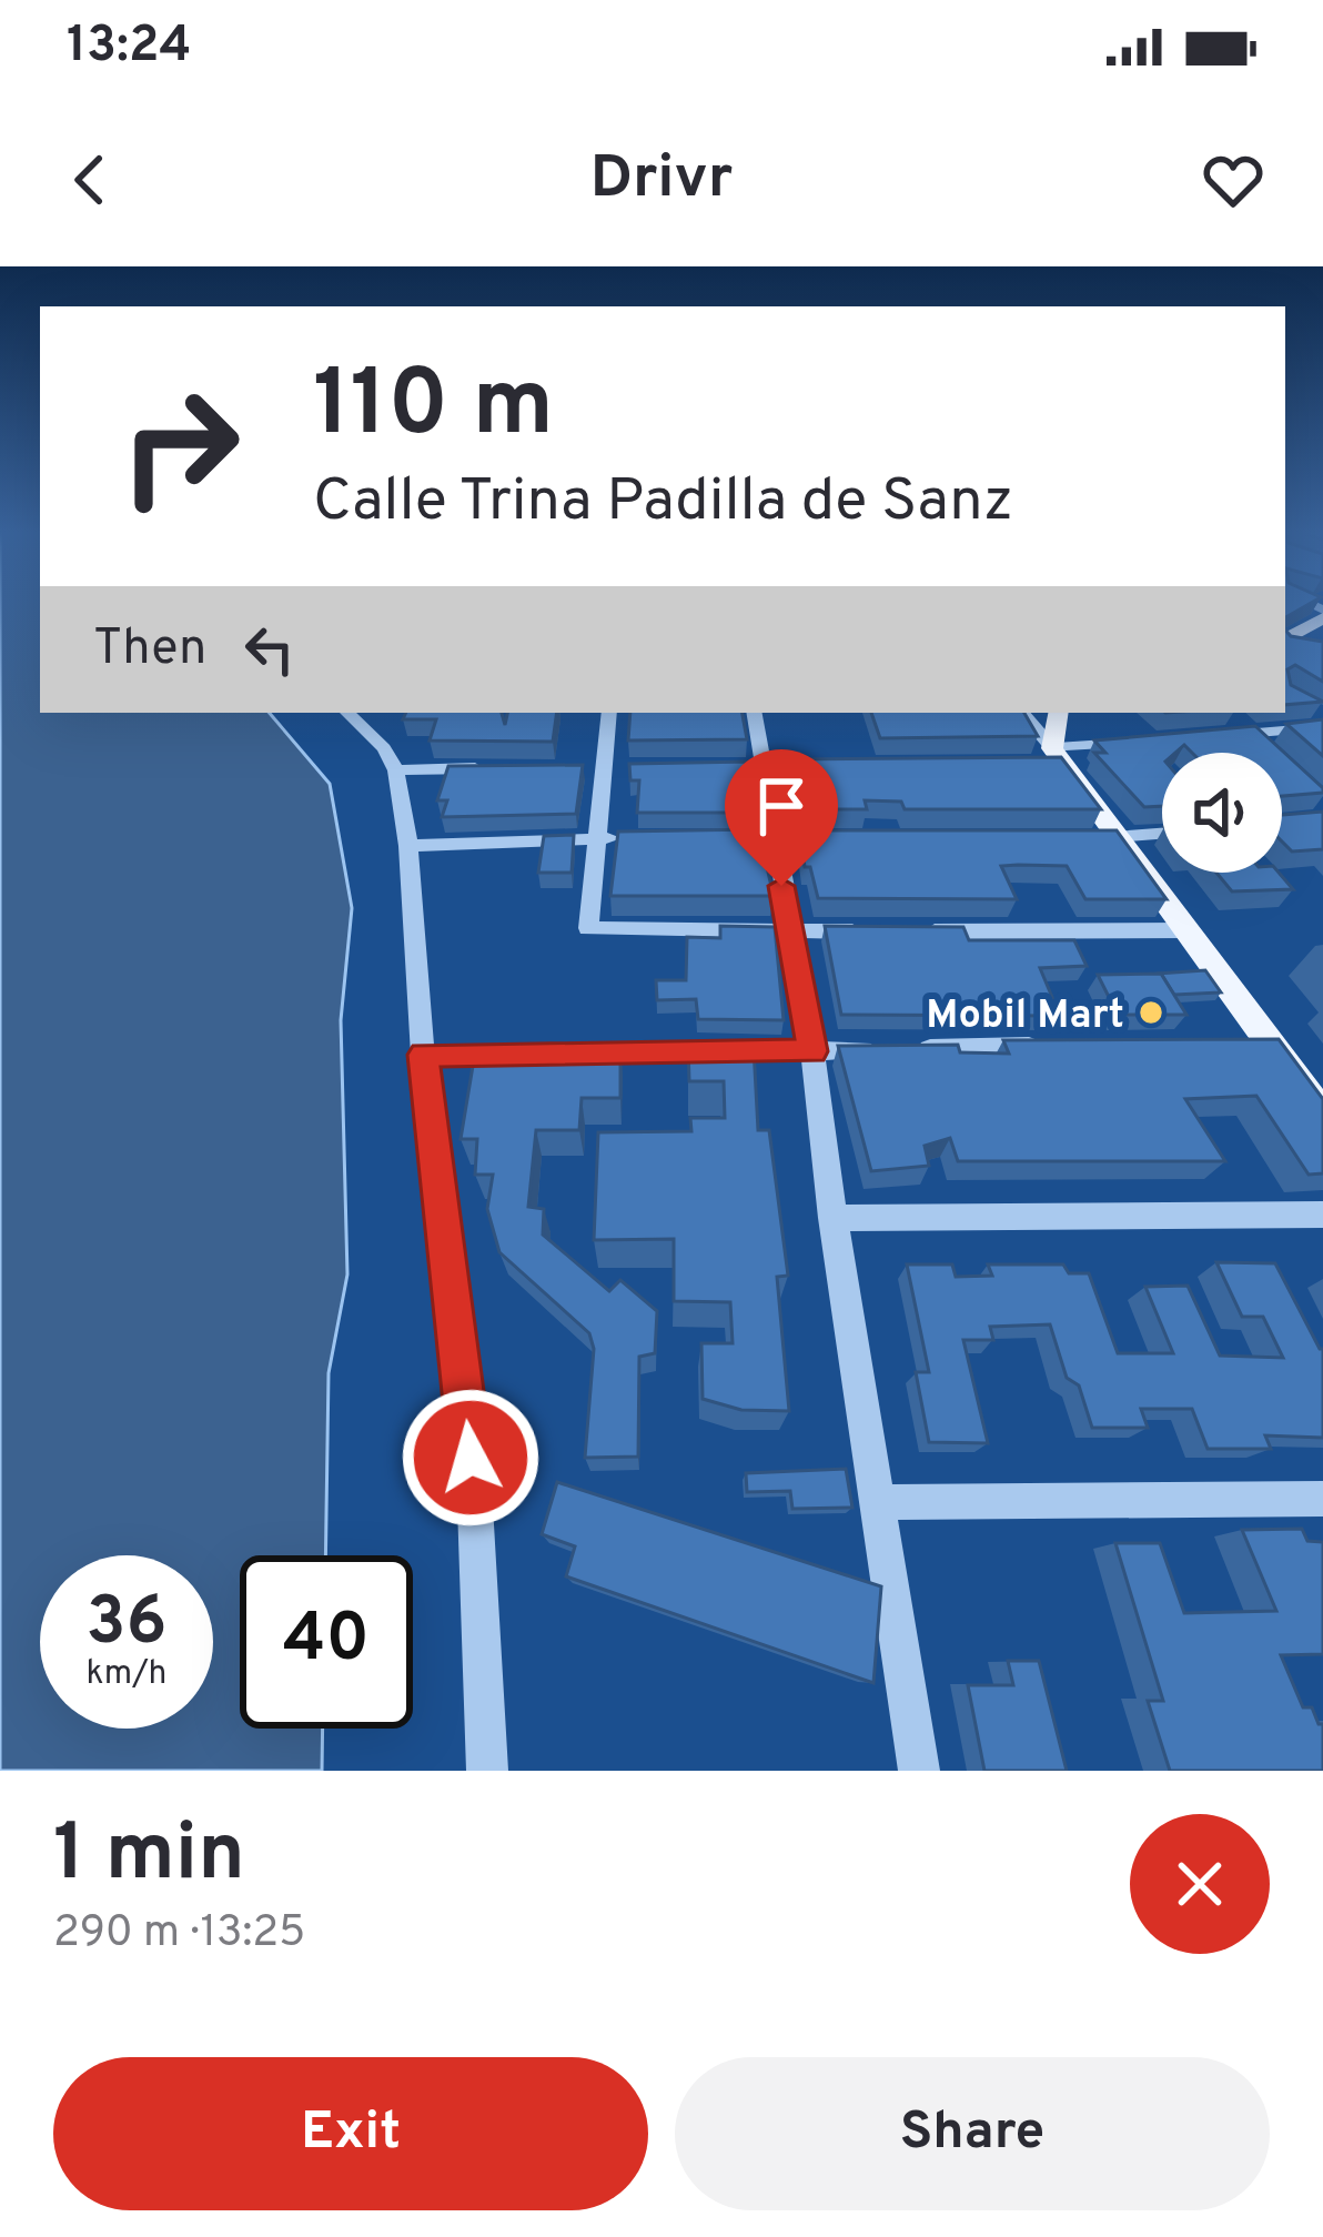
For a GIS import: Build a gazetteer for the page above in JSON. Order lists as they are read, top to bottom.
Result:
{
  "places": ["Mobil Mart"],
  "page": {
    "status": "13:24",
    "header": "Drivr",
    "turn": ["110 m", "Calle Trina Padilla de Sanz"],
    "then": "Then",
    "speed": "36 km/h",
    "limit": "40",
    "heading": ["1 min", "290 m · 13:25"],
    "buttons": ["Exit", "Share"]
  }
}
